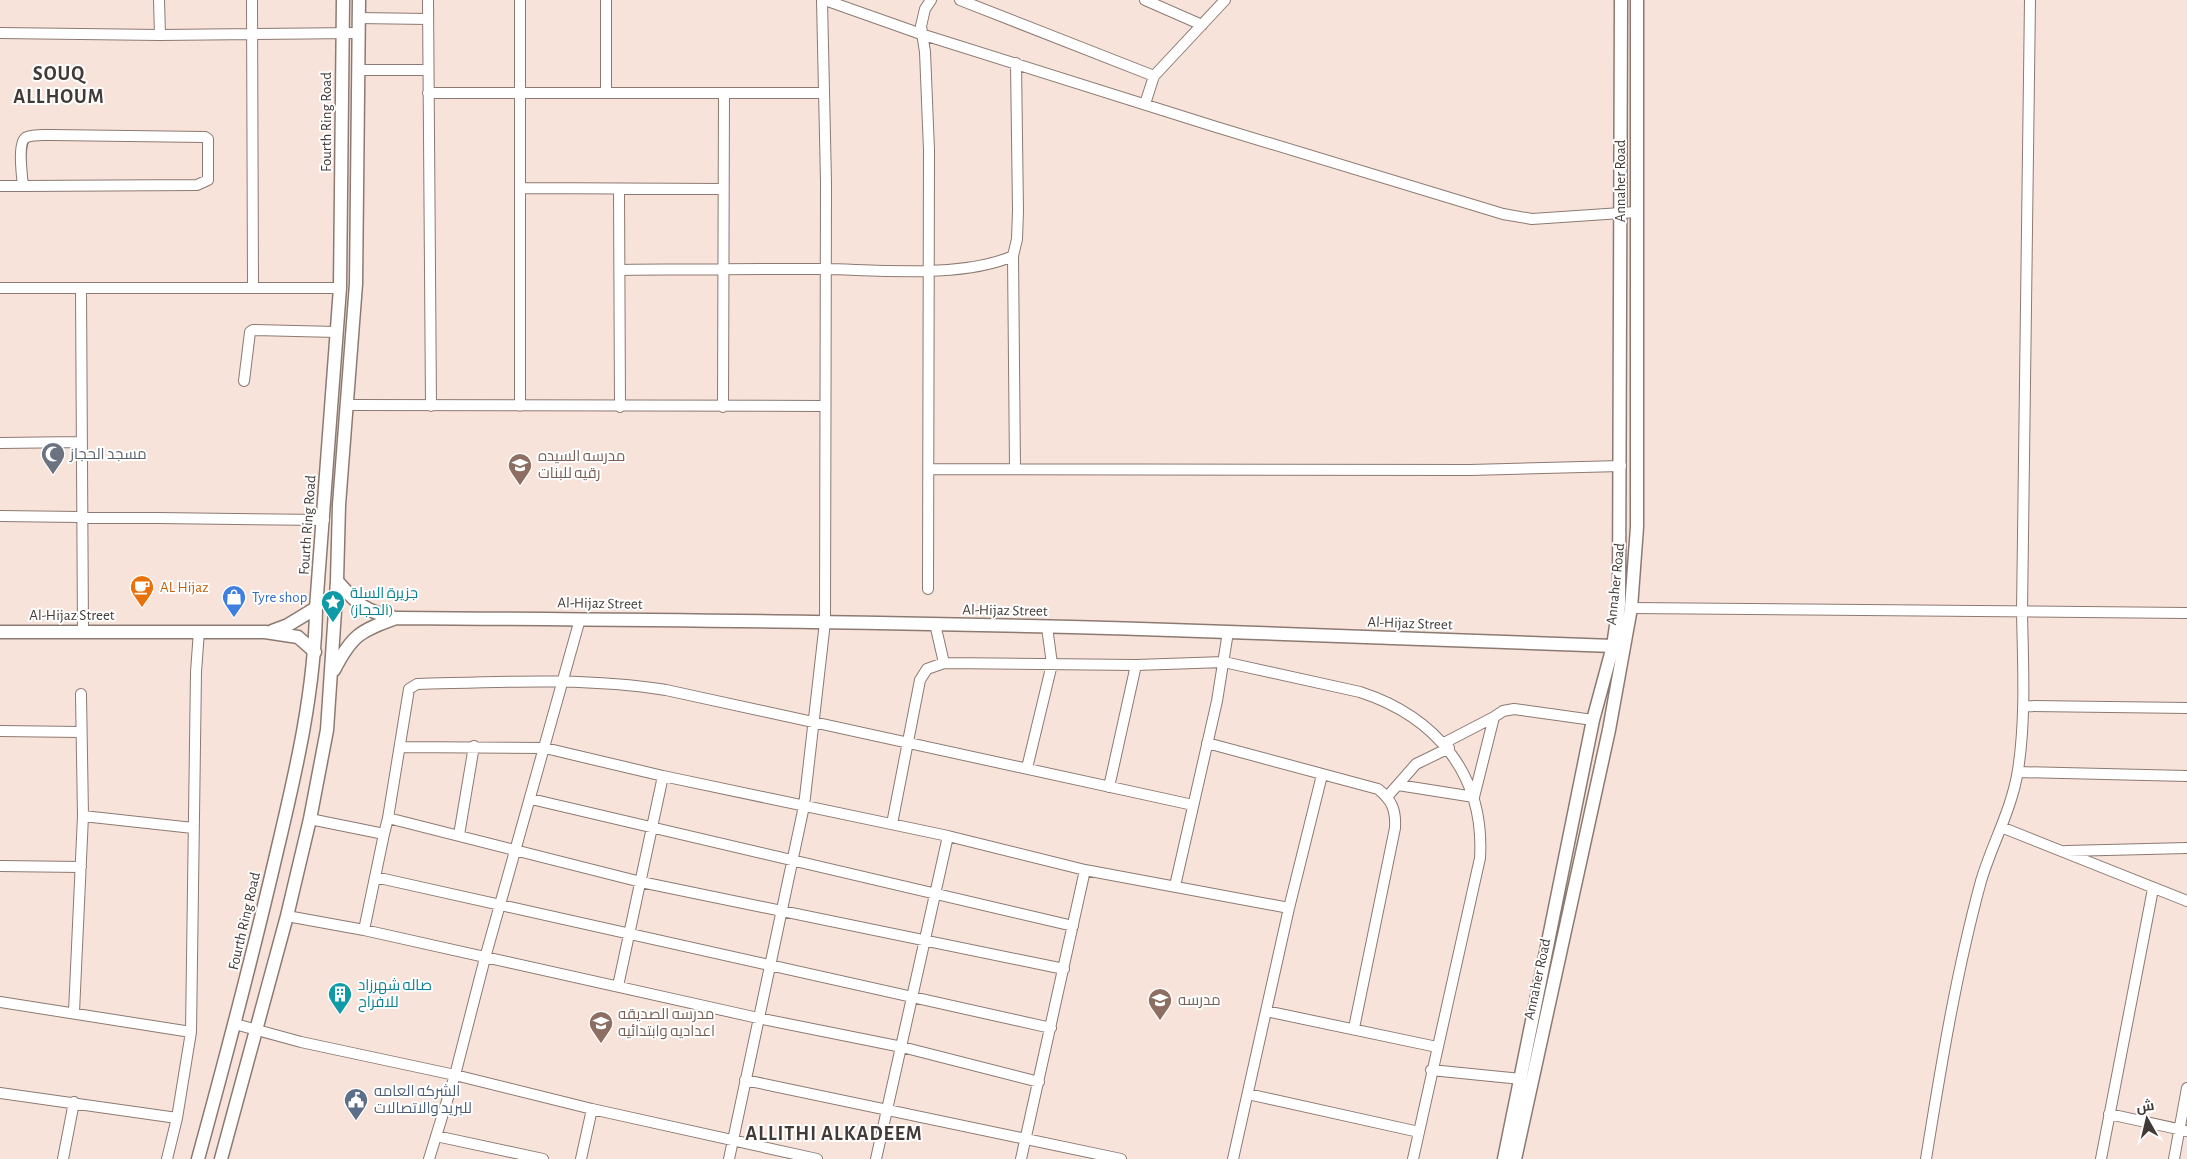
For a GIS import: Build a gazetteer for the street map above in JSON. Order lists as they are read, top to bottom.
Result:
{
  "streets": {
    "main road": ["Fourth Ring Road", "Annaher Road", "Al-Hijaz Street"]
  },
  "crossings": [
    ["Fourth Ring Road", "Al-Hijaz Street"],
    ["Annaher Road", "Al-Hijaz Street"]
  ],
  "districts": ["SOUQ ALLHOUM", "ALLITHI ALKADEEM"],
  "places": {
    "mosque": ["مسجد الحجاز"],
    "school or university": ["مدرسه السيده رقيه للبنات", "مدرسه", "مدرسه الصديقه اعداديه وابتدائيه"],
    "cafe": ["AL Hijaz"],
    "shop": ["Tyre shop"],
    "place": ["جزيرة السلة (الحجاز)"],
    "building": ["صاله شهرزاد للافراح"],
    "public building": ["الشركه العامه للبريد والاتصالات"]
  },
  "north": "top"
}
